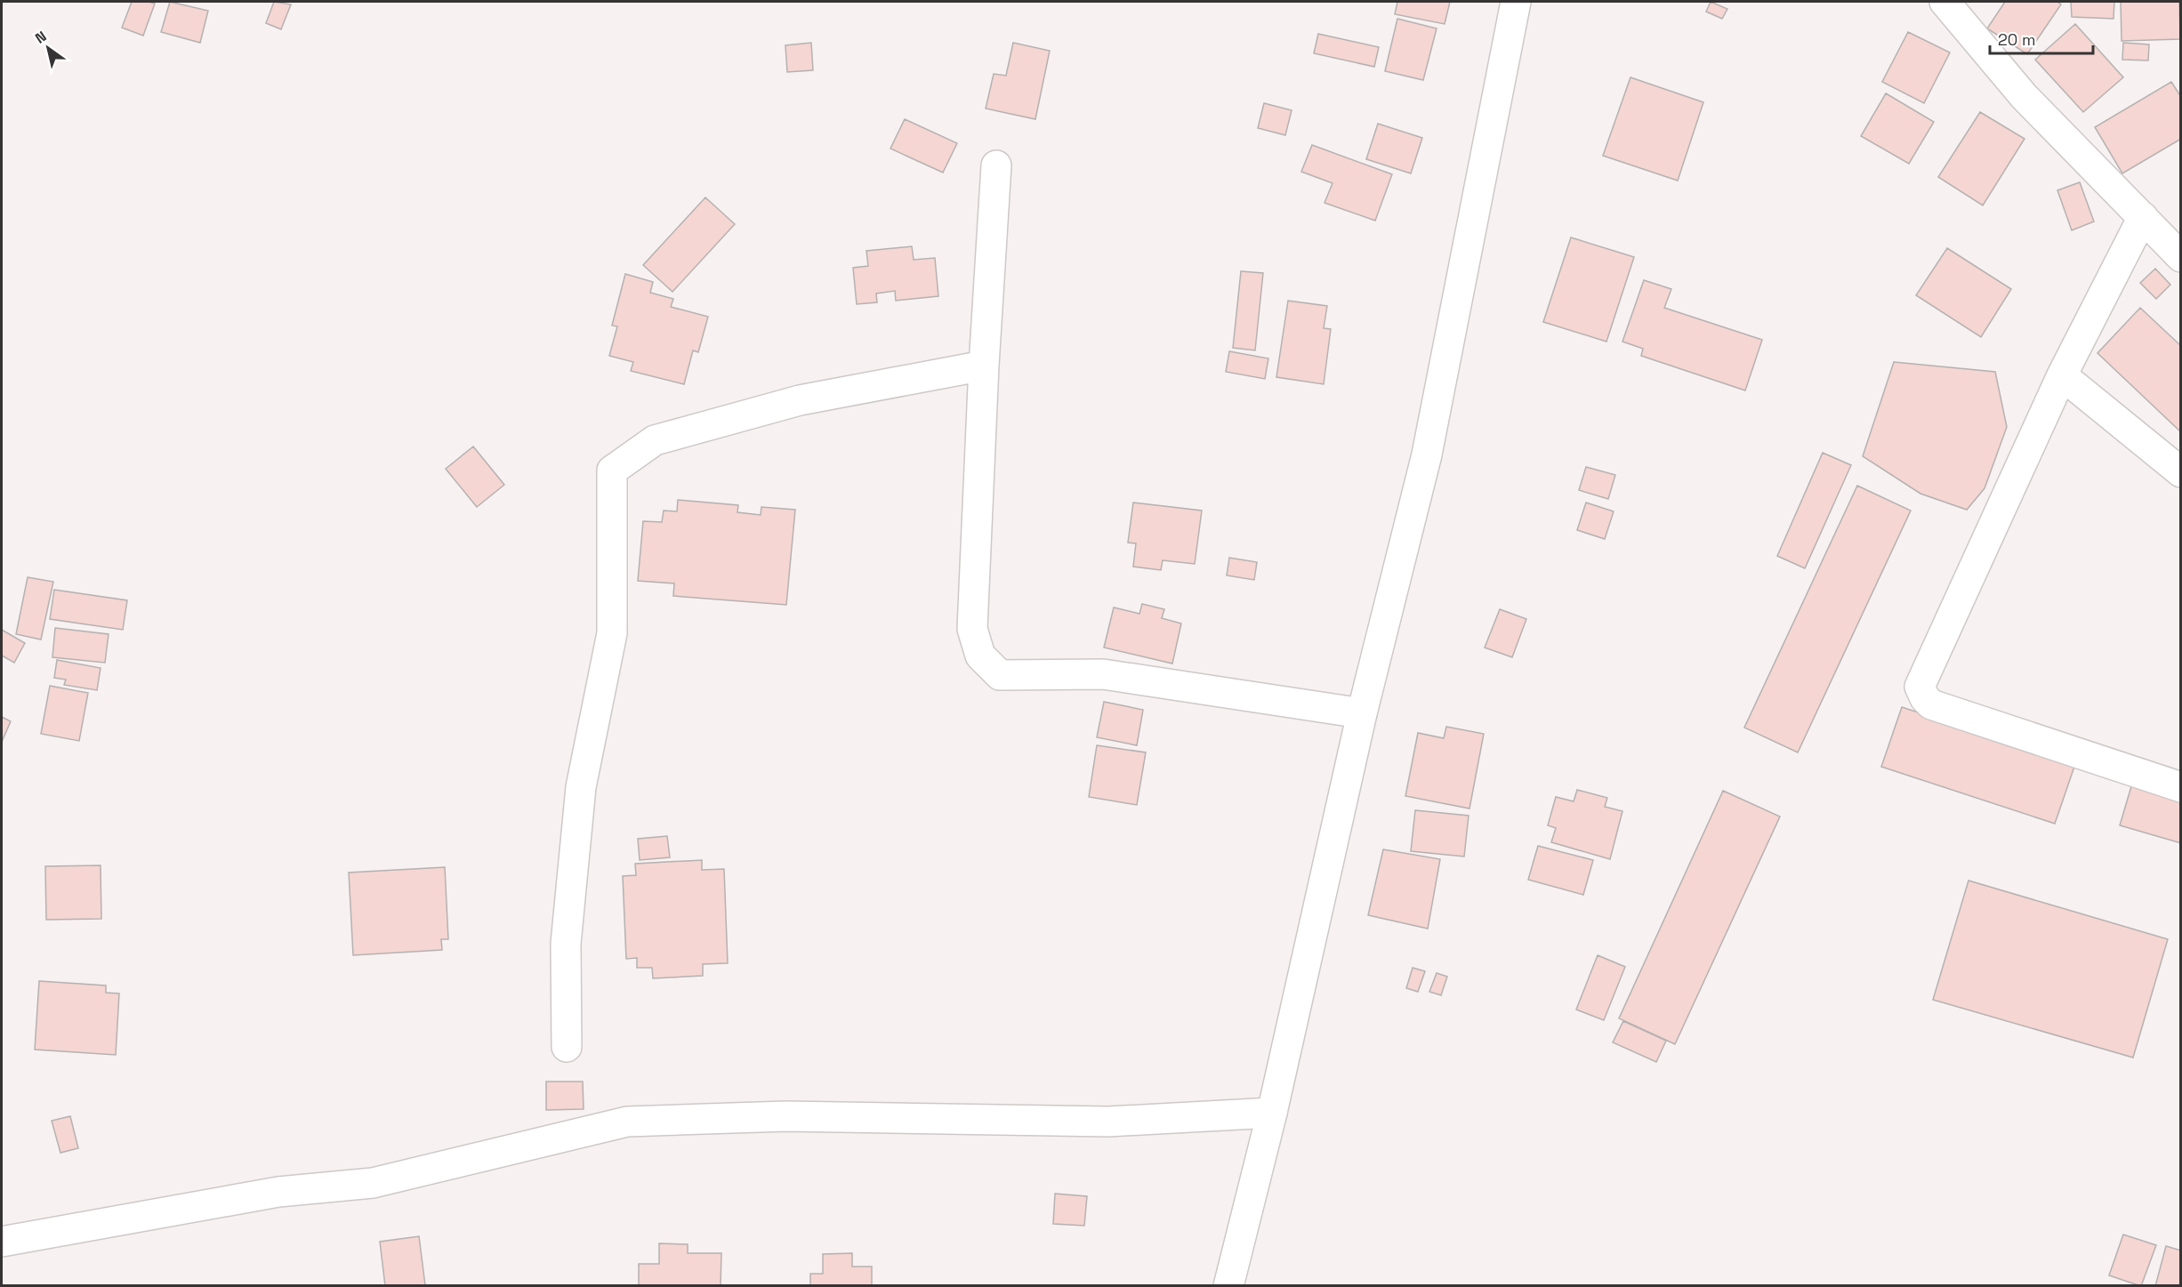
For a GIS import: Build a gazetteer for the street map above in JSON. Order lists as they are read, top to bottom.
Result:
{
  "scale_bar": "20 m",
  "north": "top left"
}
